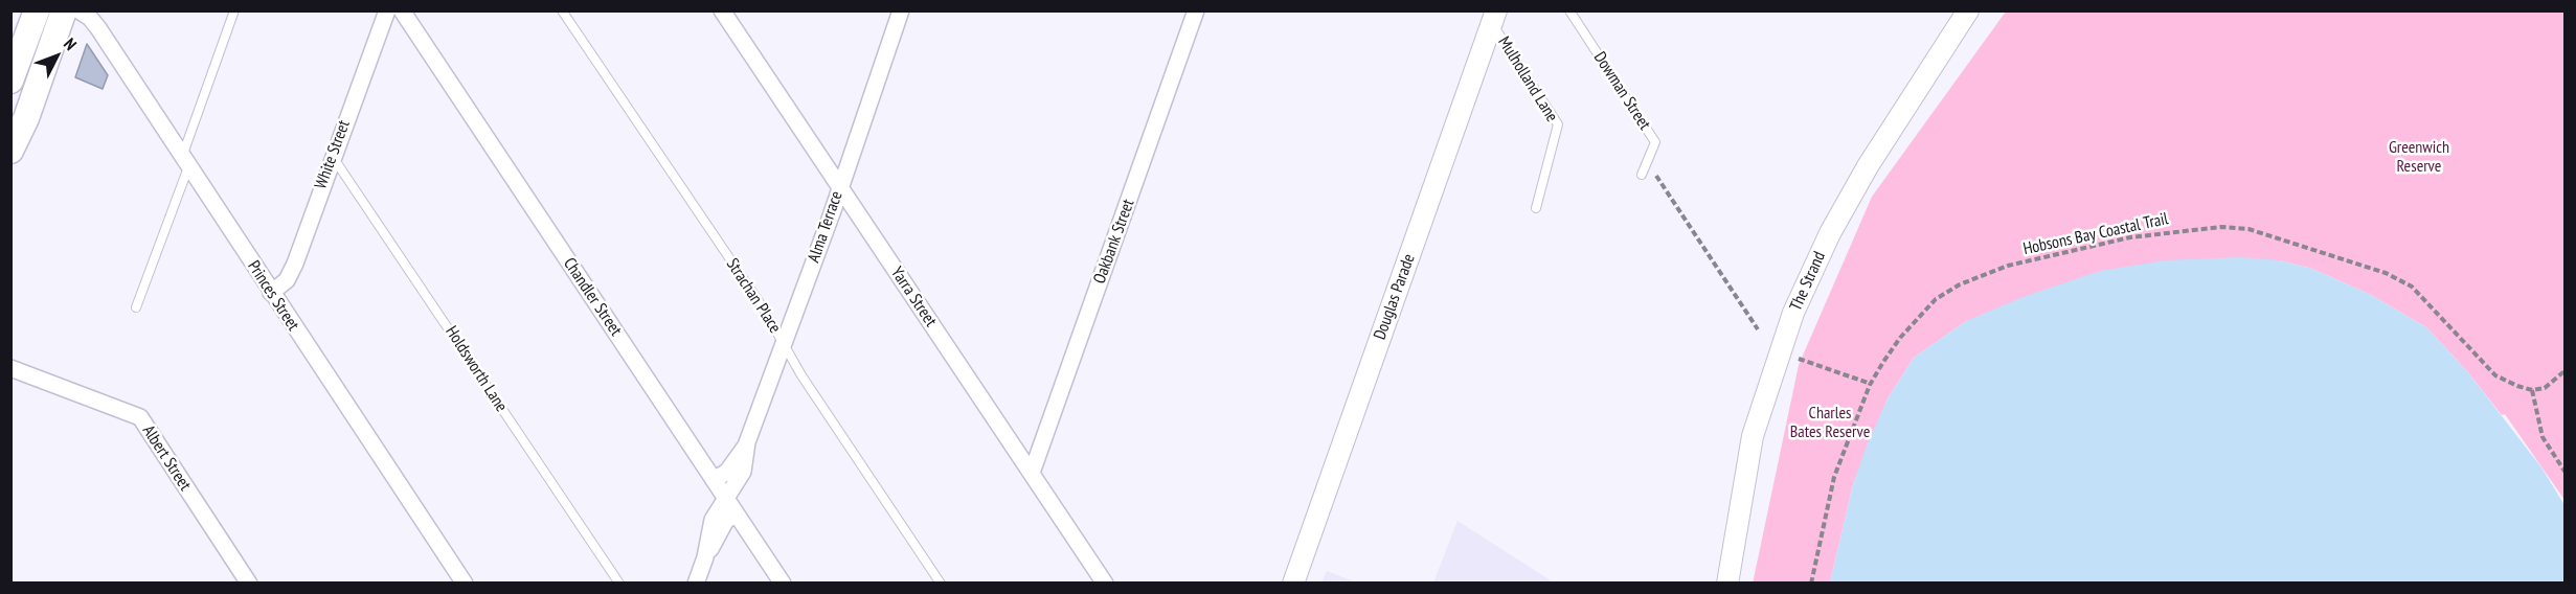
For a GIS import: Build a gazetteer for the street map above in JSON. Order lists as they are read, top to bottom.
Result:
{
  "streets": {
    "street": [
      "White Street",
      "Alma Terrace",
      "Oakbank Street",
      "The Strand",
      "Princes Street",
      "Chandler Street",
      "Yarra Street",
      "Douglas Parade",
      "Albert Street"
    ],
    "lane": [
      "Mulholland Lane",
      "Dowman Street",
      "Strachan Place",
      "Holdsworth Lane"
    ],
    "path": ["Hobsons Bay Coastal Trail"]
  },
  "crossings": [
    ["Mulholland Lane", "Douglas Parade"],
    ["White Street", "Princes Street"],
    ["White Street", "Holdsworth Lane"],
    ["Alma Terrace", "Strachan Place"],
    ["Alma Terrace", "Chandler Street"],
    ["Alma Terrace", "Yarra Street"],
    ["Oakbank Street", "Yarra Street"]
  ],
  "parks": ["Greenwich Reserve", "Charles Bates Reserve"],
  "north": "top right"
}
